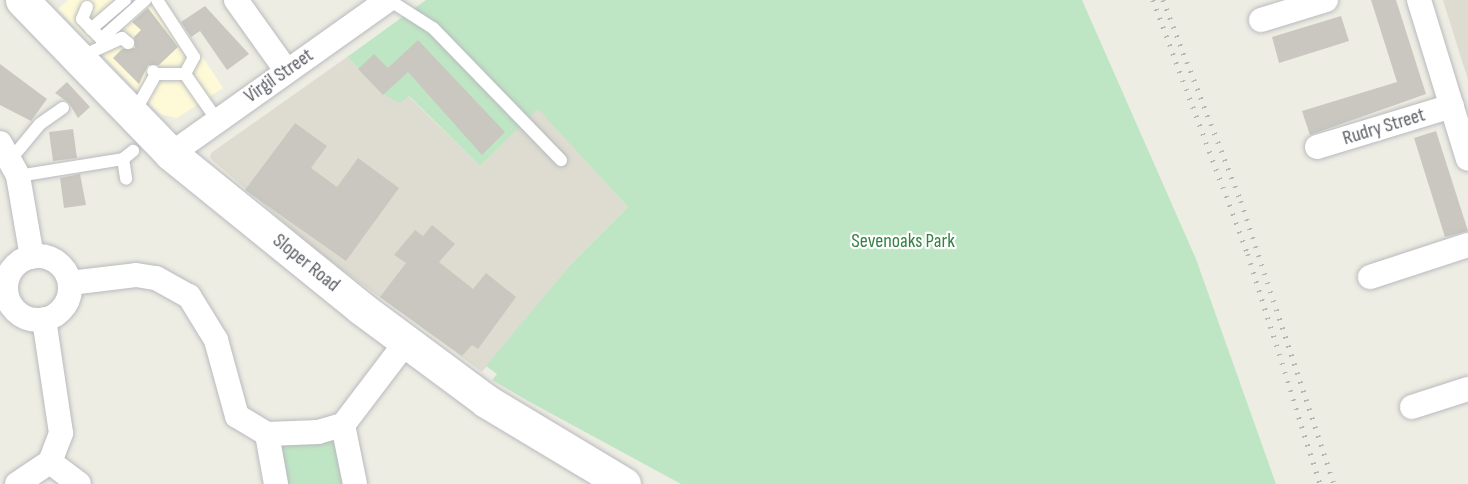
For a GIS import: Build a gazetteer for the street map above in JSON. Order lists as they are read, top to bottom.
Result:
{
  "streets": {
    "street": ["Virgil Street", "Rudry Street", "Sloper Road"]
  },
  "crossings": [
    ["Virgil Street", "Sloper Road"]
  ],
  "parks": ["Sevenoaks Park"]
}
